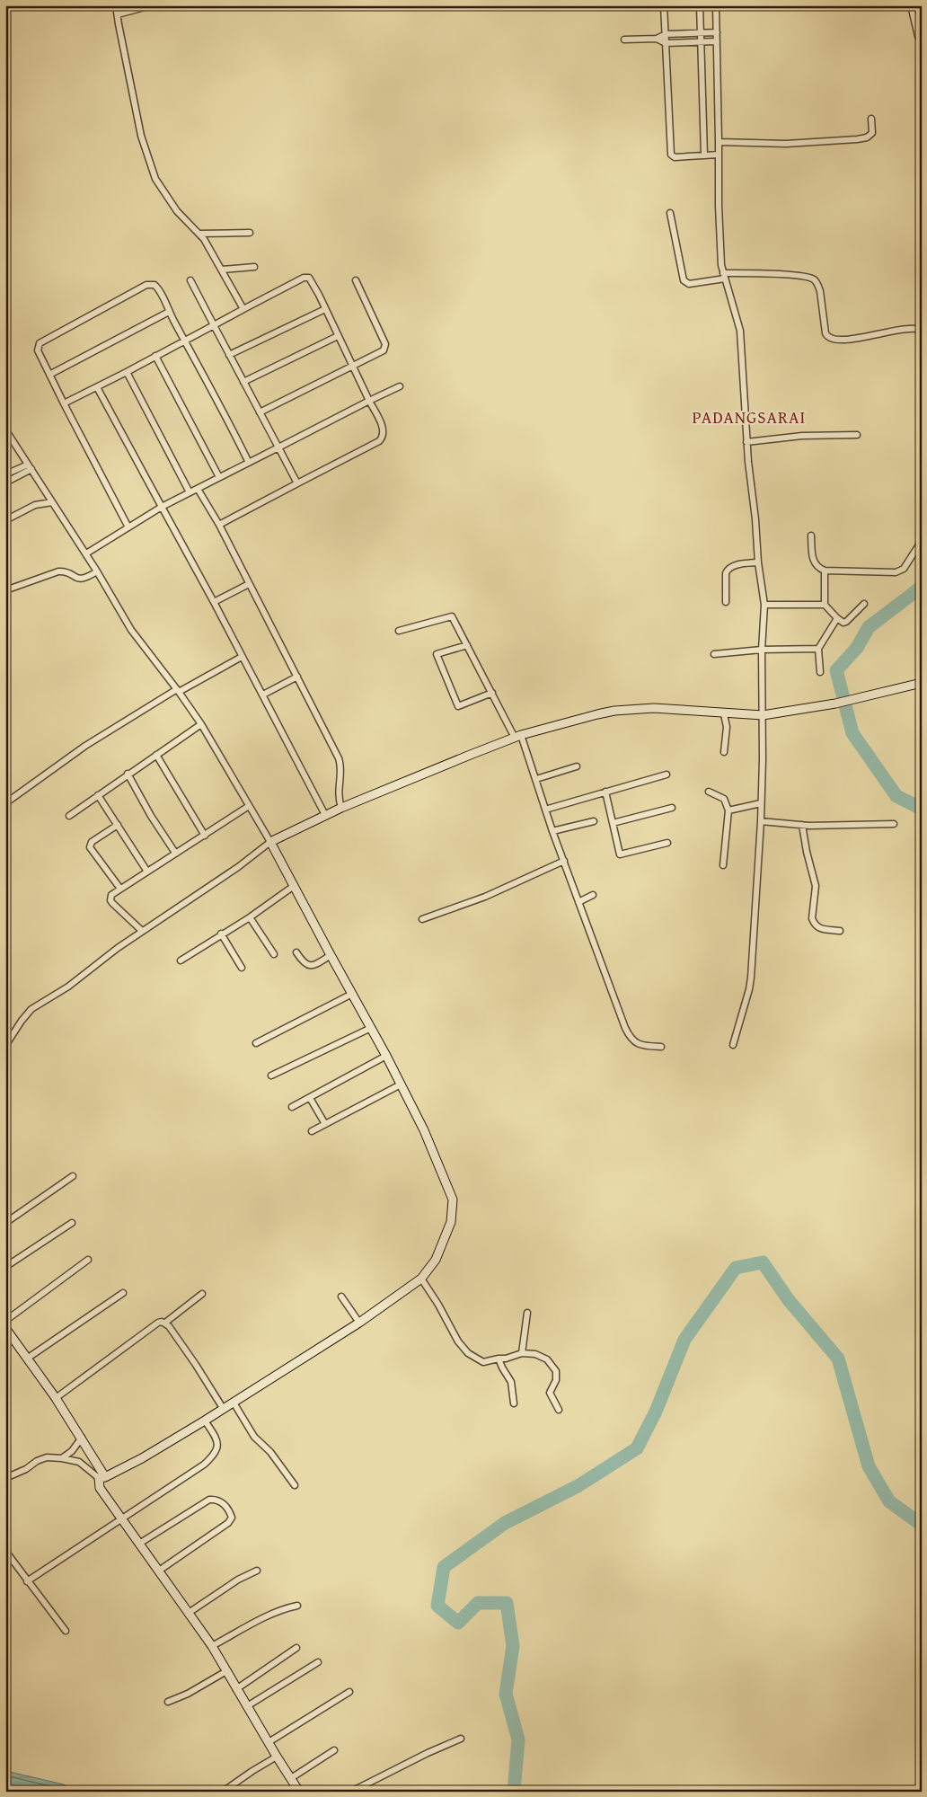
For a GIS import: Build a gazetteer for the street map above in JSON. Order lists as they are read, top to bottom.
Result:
{
  "districts": ["PADANGSARAI"]
}
